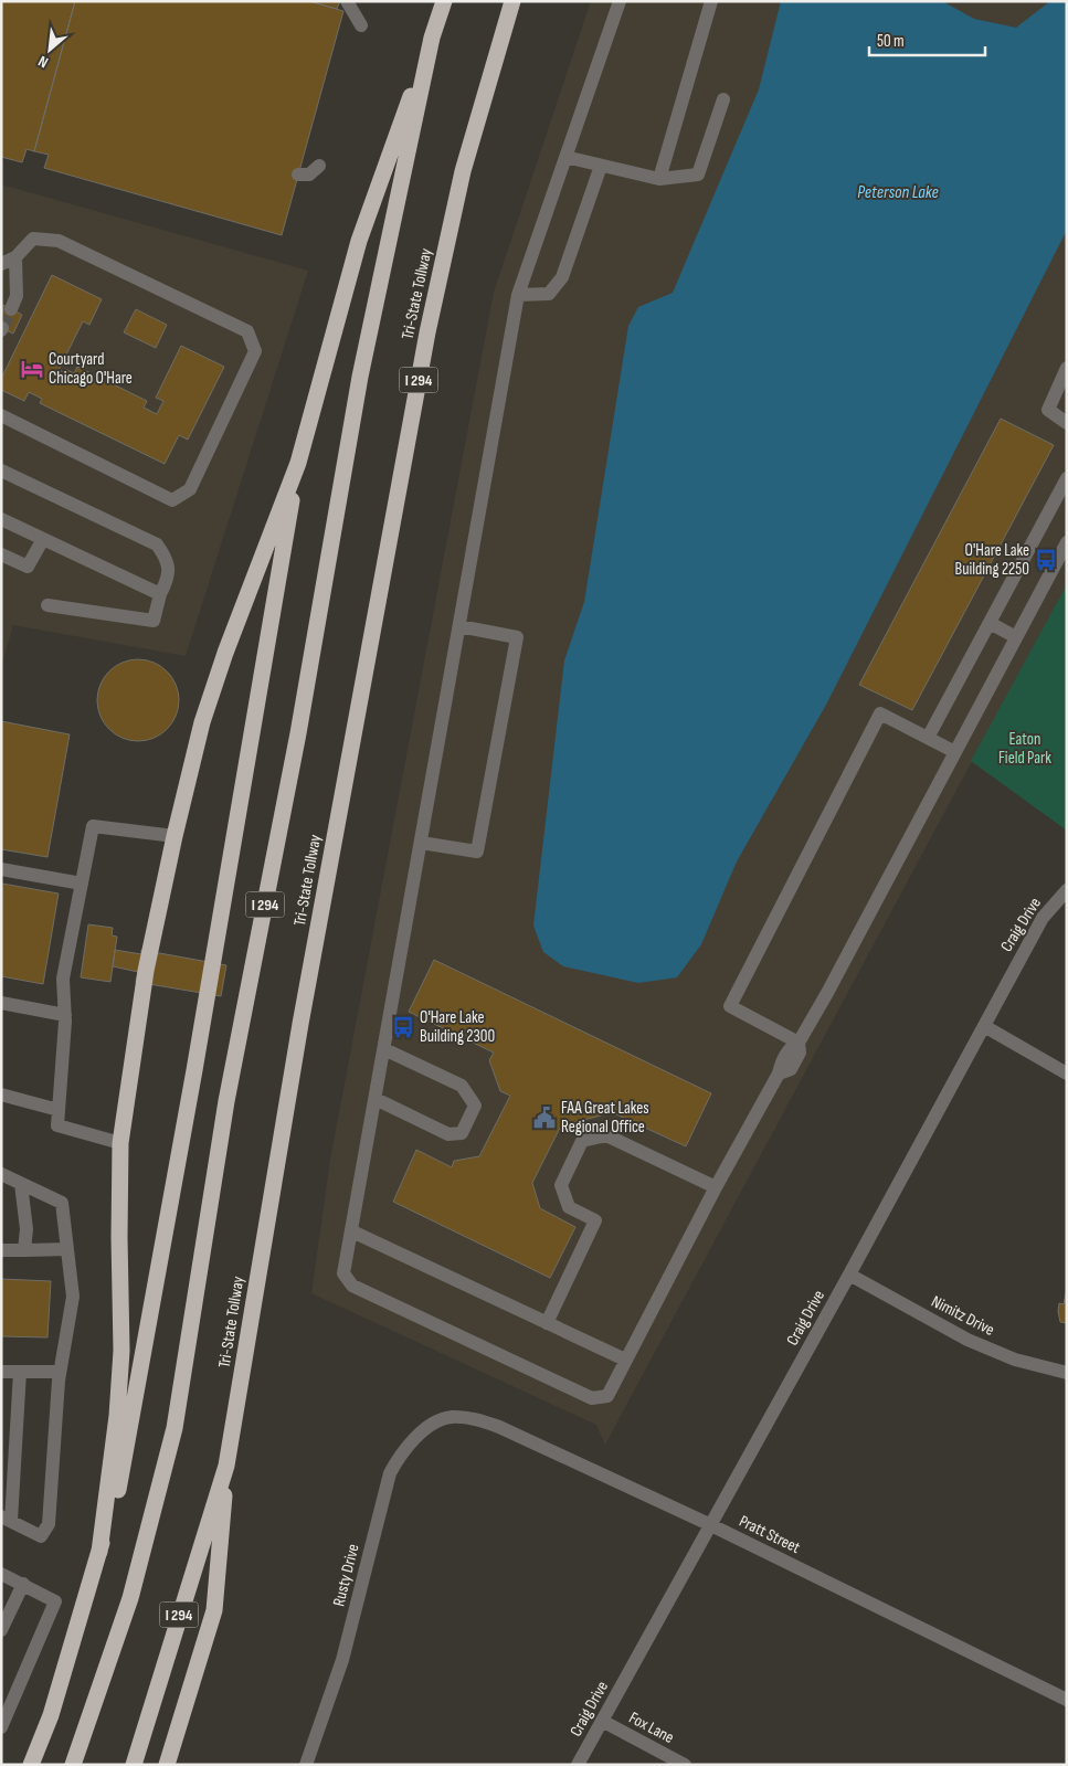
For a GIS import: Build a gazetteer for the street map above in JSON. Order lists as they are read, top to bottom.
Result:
{
  "streets": {
    "highway": ["Tri-State Tollway", "I 294"],
    "street": [
      "Craig Drive",
      "Nimitz Drive",
      "Pratt Street",
      "Rusty Drive",
      "Fox Lane"
    ]
  },
  "crossings": [
    ["Craig Drive", "Nimitz Drive"],
    ["Craig Drive", "Pratt Street"],
    ["Craig Drive", "Fox Lane"],
    ["Pratt Street", "Rusty Drive"]
  ],
  "water": ["Peterson Lake"],
  "parks": ["Eaton Field Park"],
  "places": {
    "hotel": ["Courtyard Chicago O'Hare"],
    "bus stop": ["O'Hare Lake Building 2250", "O'Hare Lake Building 2300"],
    "public building": ["FAA Great Lakes Regional Office"]
  },
  "scale_bar": "50 m",
  "north": "bottom left"
}
